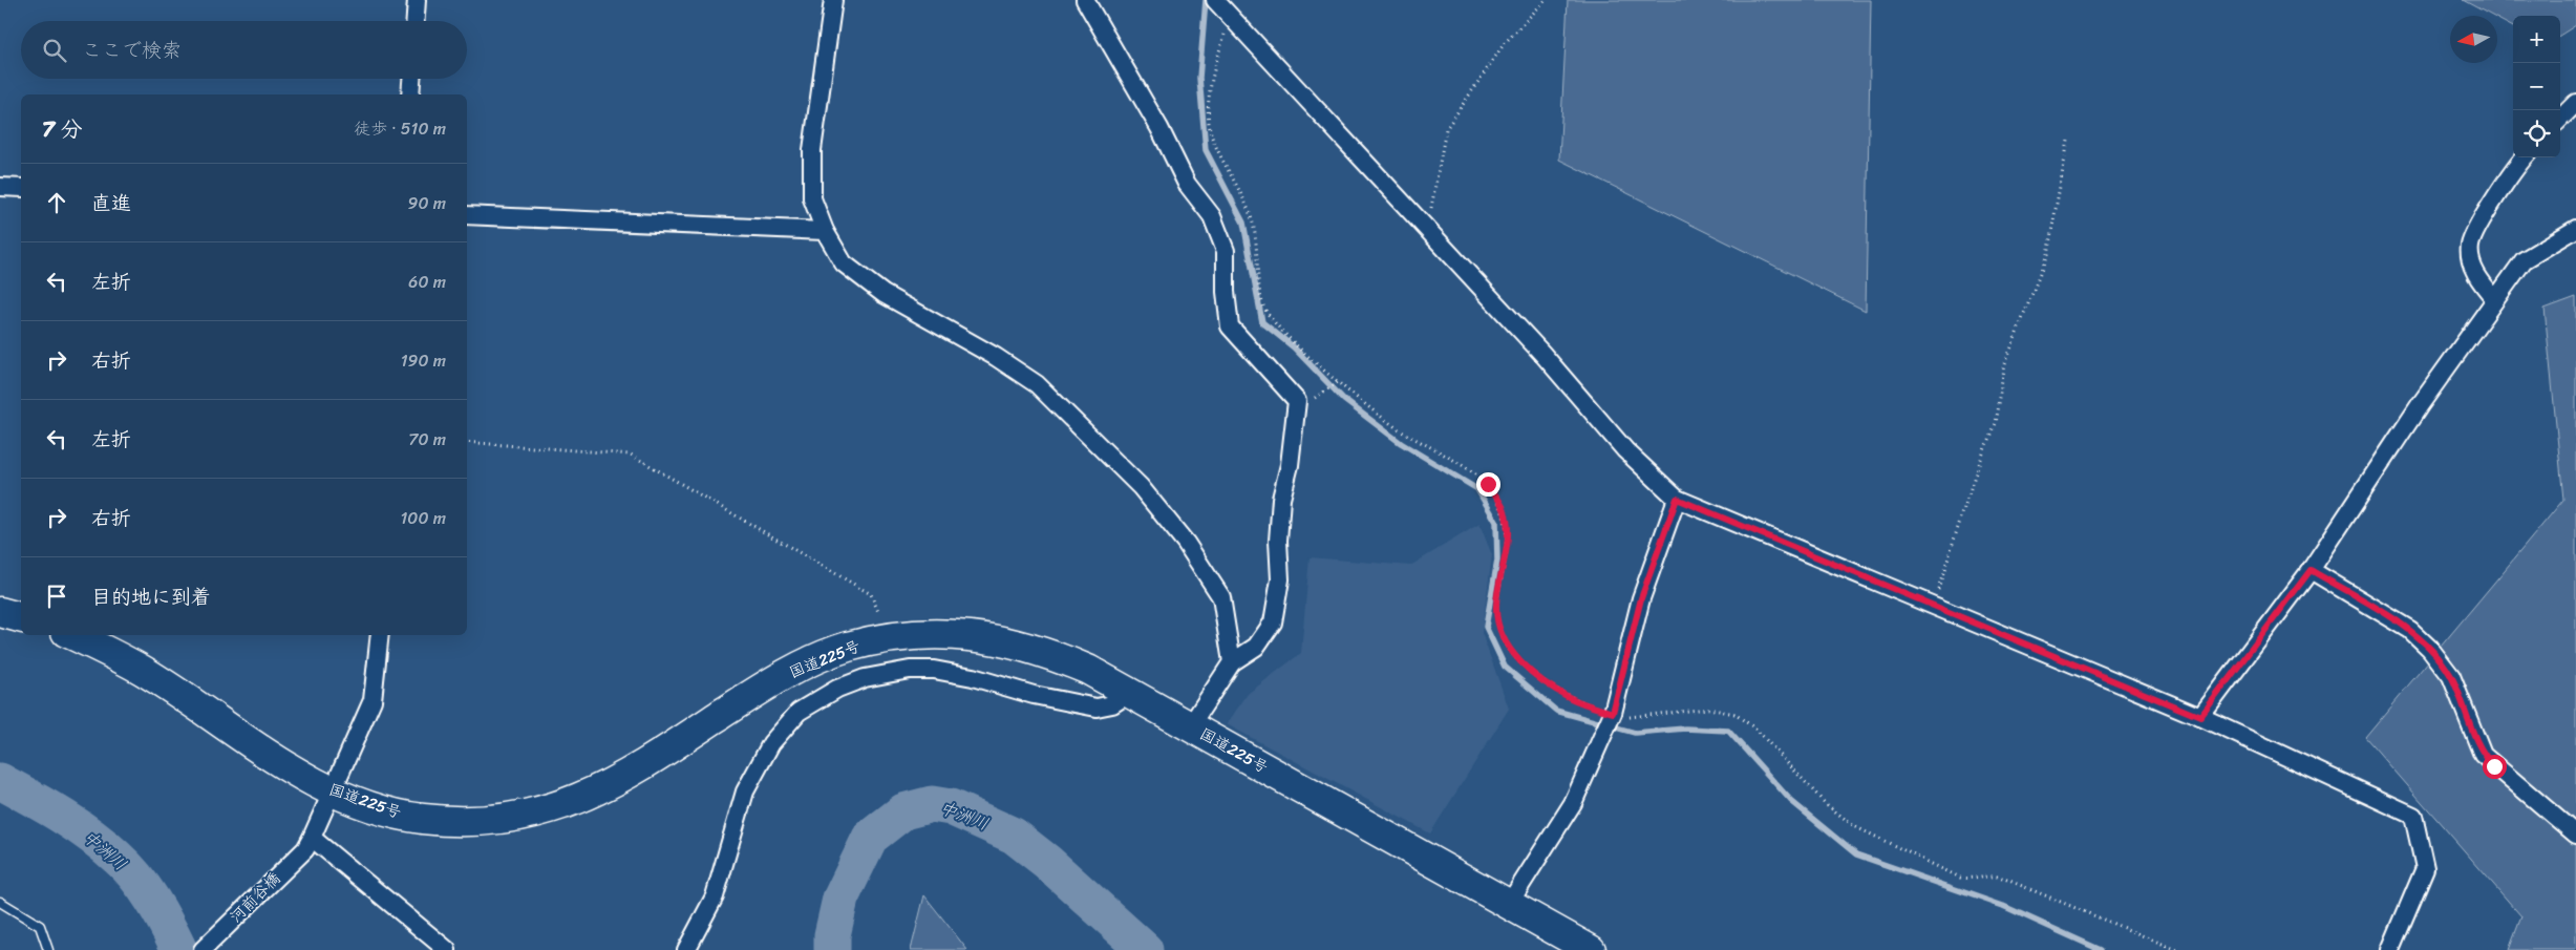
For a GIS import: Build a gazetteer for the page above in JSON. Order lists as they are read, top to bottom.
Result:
{
  "streets": {
    "highway": ["国道225号"],
    "street": ["河前谷橋"]
  },
  "crossings": [
    ["国道225号", "河前谷橋"]
  ],
  "water": ["中洲川"],
  "north": "left",
  "page": {
    "map_buttons": ["+", "−"],
    "search": "ここで検索",
    "heading": ["7 分", "徒歩 · 510 m"],
    "list": [
      ["直進", "90 m"],
      ["左折", "60 m"],
      ["右折", "190 m"],
      ["左折", "70 m"],
      ["右折", "100 m"],
      "目的地に到着"
    ]
  }
}
